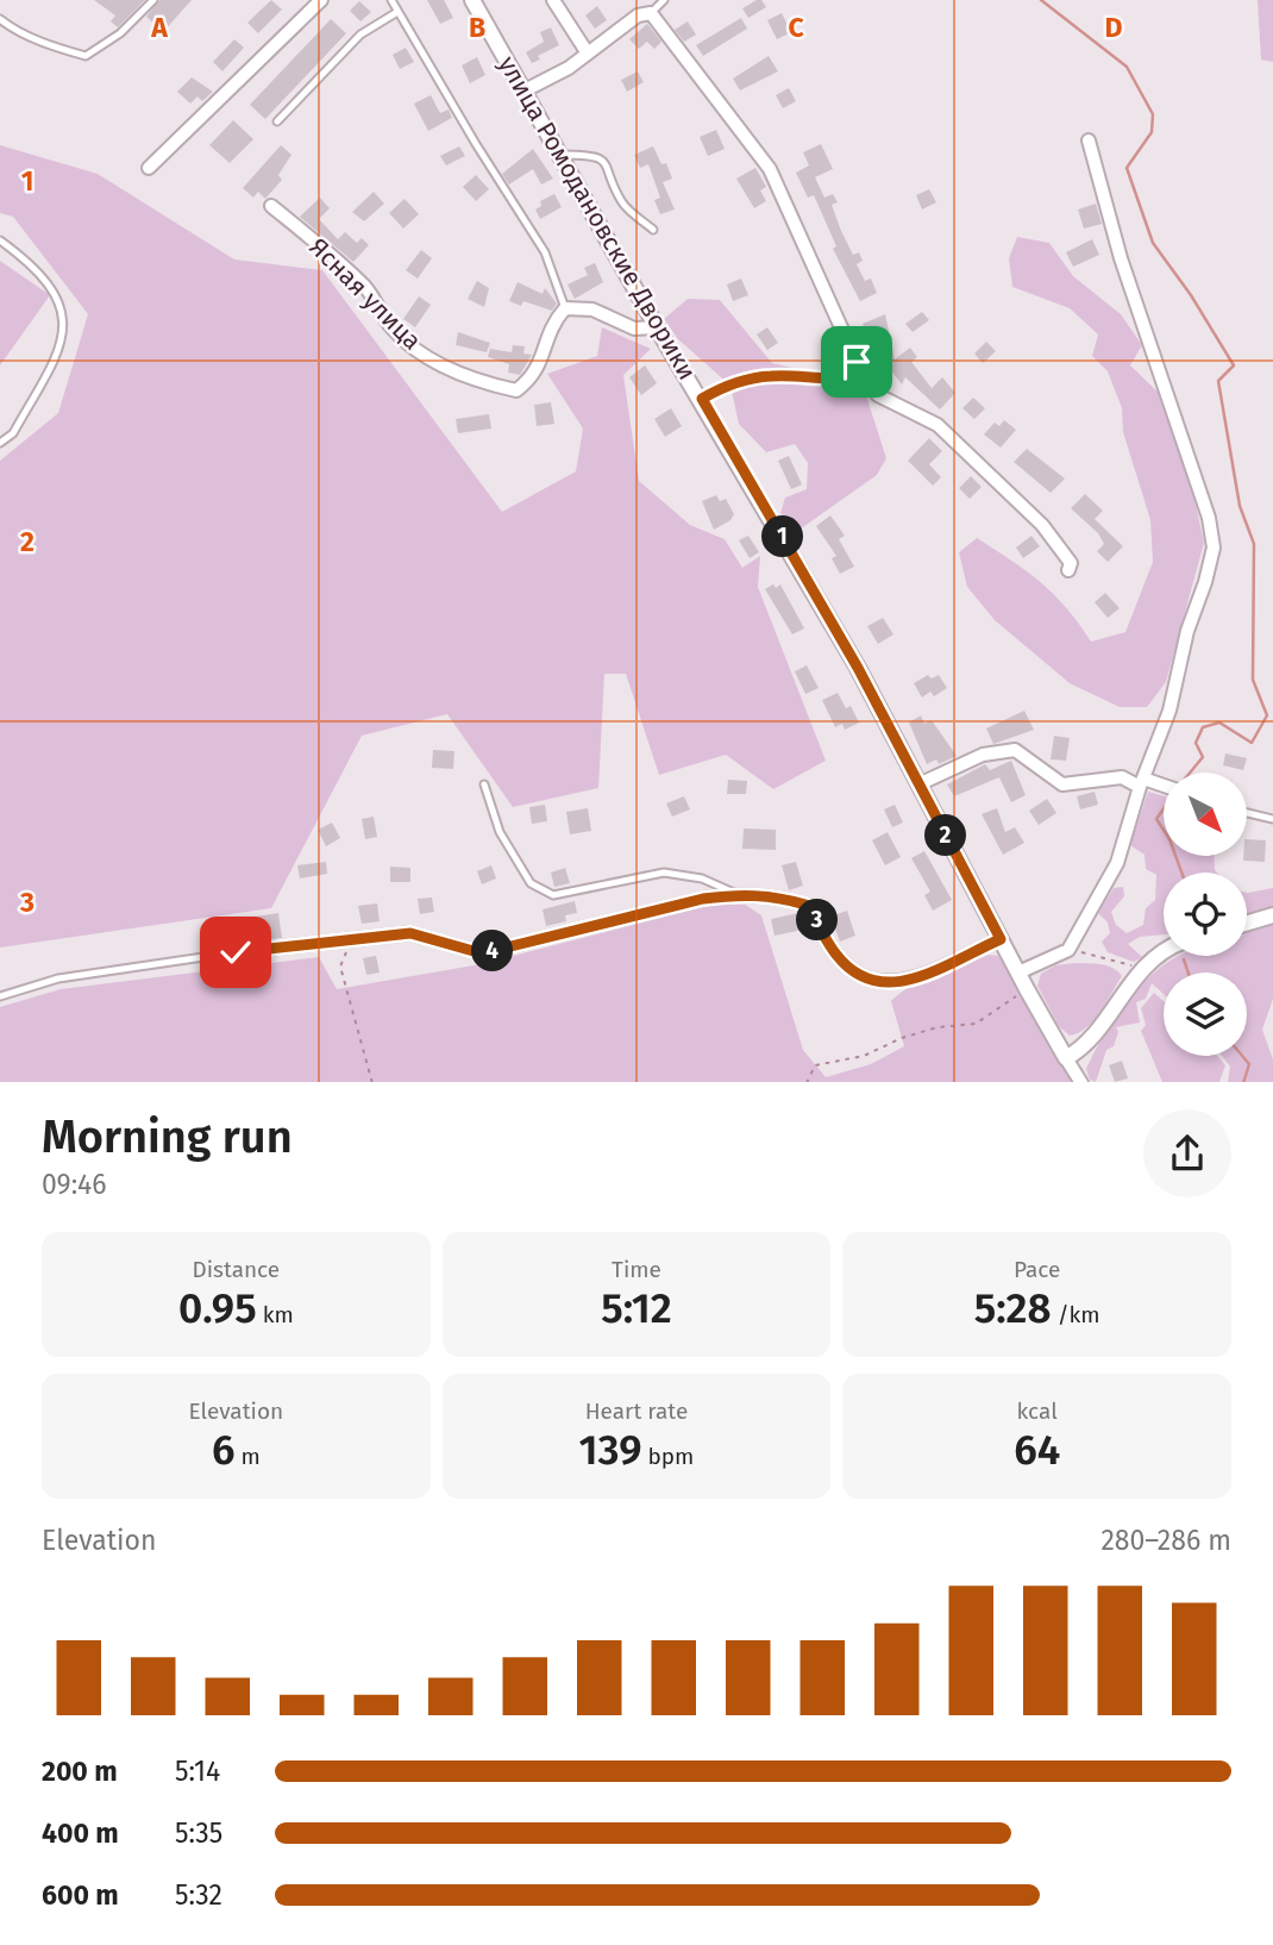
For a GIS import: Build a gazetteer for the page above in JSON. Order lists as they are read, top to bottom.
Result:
{
  "streets": {
    "street": ["улица Ромодановские Дворики", "Ясная улица"]
  },
  "north": "bottom right",
  "page": {
    "pins": [
      "1",
      "2",
      "3",
      "4"
    ],
    "heading": ["Morning run", "09:46"],
    "stats": [
      ["Distance", "0.95 km"],
      ["Time", "5:12"],
      ["Pace", "5:28 /km"],
      ["Elevation", "6 m"],
      ["Heart rate", "139 bpm"],
      ["kcal", "64"]
    ],
    "chart": ["Elevation", "280–286 m"],
    "list": [
      {
        "name": "200 m",
        "note": "5:14"
      },
      {
        "name": "400 m",
        "note": "5:35"
      },
      {
        "name": "600 m",
        "note": "5:32"
      }
    ]
  },
  "grid": {
    "columns": [
      "A",
      "B",
      "C",
      "D"
    ],
    "rows": ["1", "2", "3"]
  }
}
